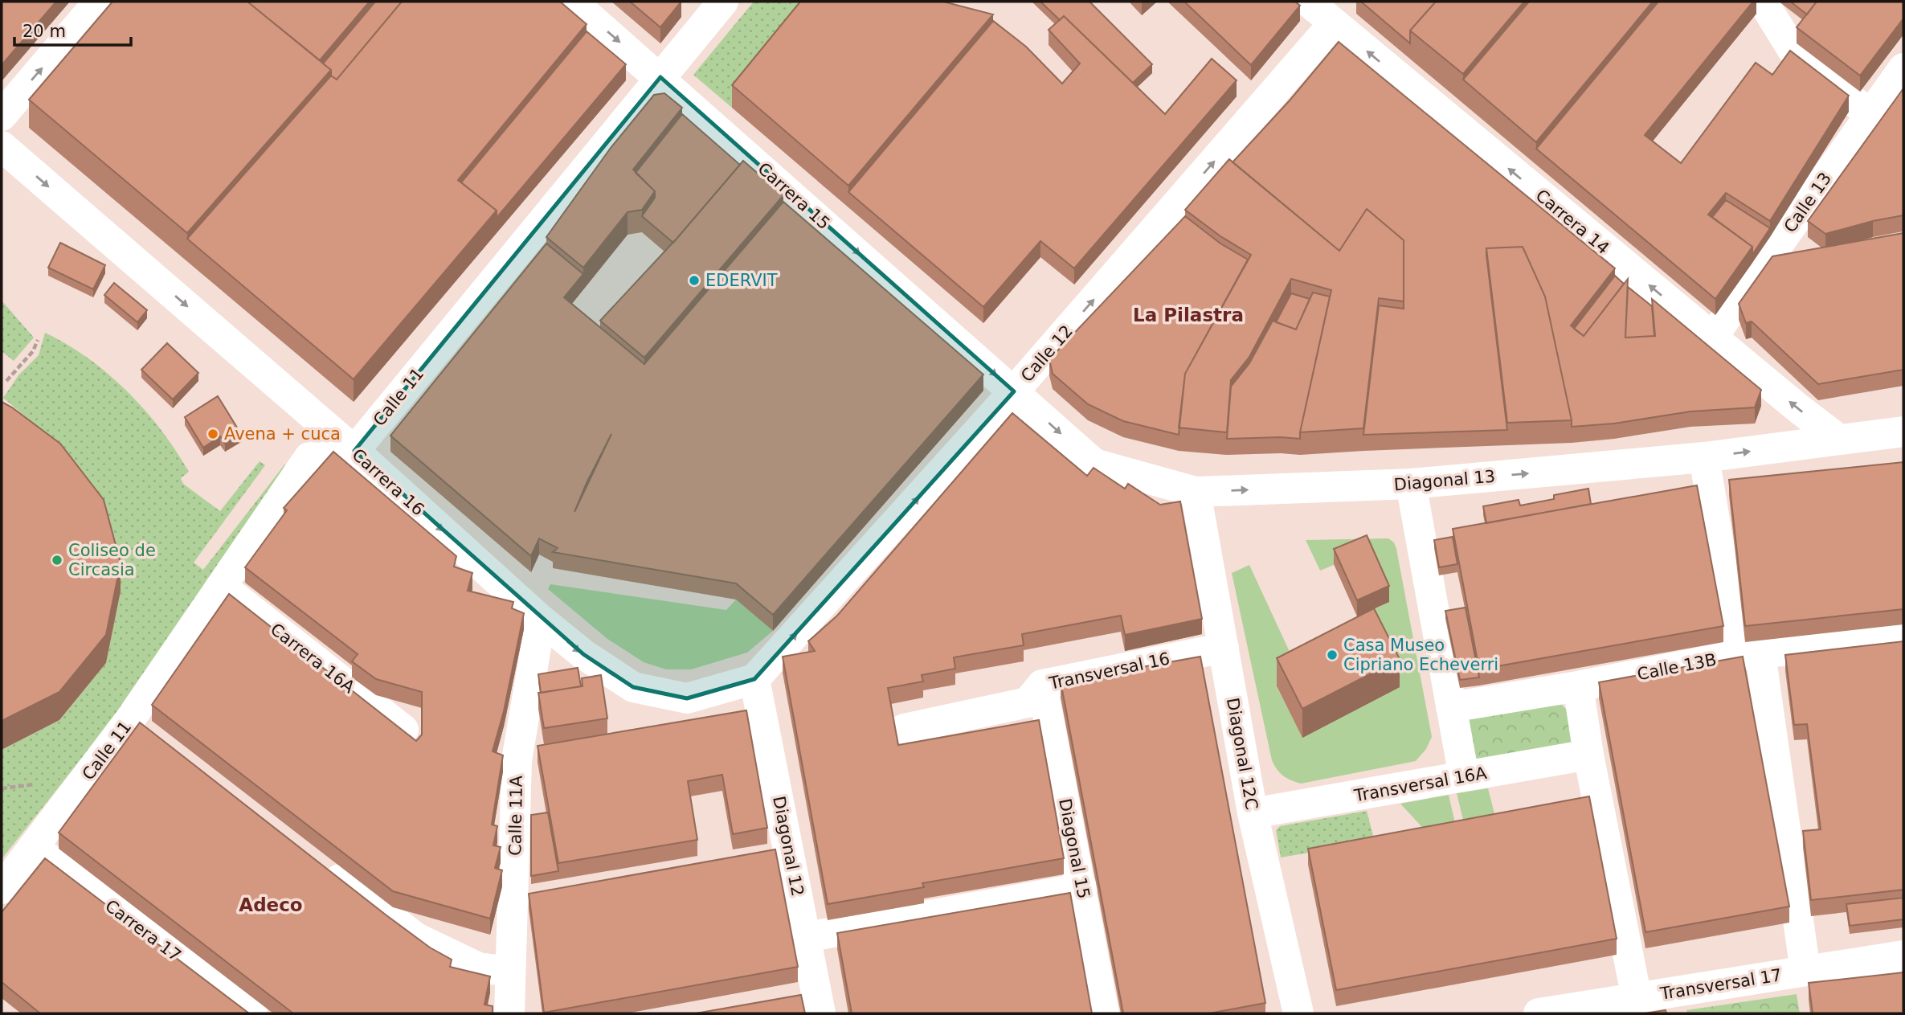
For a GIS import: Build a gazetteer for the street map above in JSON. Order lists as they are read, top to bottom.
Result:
{
  "streets": {
    "street": [
      "Carrera 15",
      "Calle 13",
      "Carrera 14",
      "Calle 12",
      "Calle 11",
      "Diagonal 13",
      "Carrera 16",
      "Carrera 16A",
      "Calle 13B",
      "Transversal 16",
      "Diagonal 12C",
      "Transversal 16A",
      "Calle 11A",
      "Diagonal 12",
      "Diagonal 15",
      "Carrera 17",
      "Transversal 17"
    ]
  },
  "crossings": [
    ["Carrera 15", "Calle 12"],
    ["Carrera 15", "Calle 11"],
    ["Carrera 15", "Diagonal 13"],
    ["Calle 13", "Carrera 14"],
    ["Carrera 14", "Calle 12"],
    ["Carrera 14", "Diagonal 13"],
    ["Calle 12", "Diagonal 13"],
    ["Calle 12", "Carrera 16"],
    ["Calle 12", "Diagonal 12"],
    ["Calle 11", "Carrera 16"],
    ["Calle 11", "Carrera 16A"],
    ["Calle 11", "Carrera 17"],
    ["Diagonal 13", "Diagonal 12C"],
    ["Carrera 16", "Calle 11A"],
    ["Carrera 16", "Diagonal 12"],
    ["Transversal 16", "Diagonal 12C"],
    ["Transversal 16", "Diagonal 15"],
    ["Diagonal 12C", "Transversal 16A"]
  ],
  "one_way": [
    "Carrera 15",
    "Carrera 14",
    "Calle 12",
    "Diagonal 13",
    "Carrera 16"
  ],
  "districts": ["La Pilastra", "Adeco"],
  "places": [
    "EDERVIT",
    "Avena + cuca",
    "Coliseo de Circasia",
    "Casa Museo Cipriano Echeverri"
  ],
  "scale_bar": "20 m"
}
